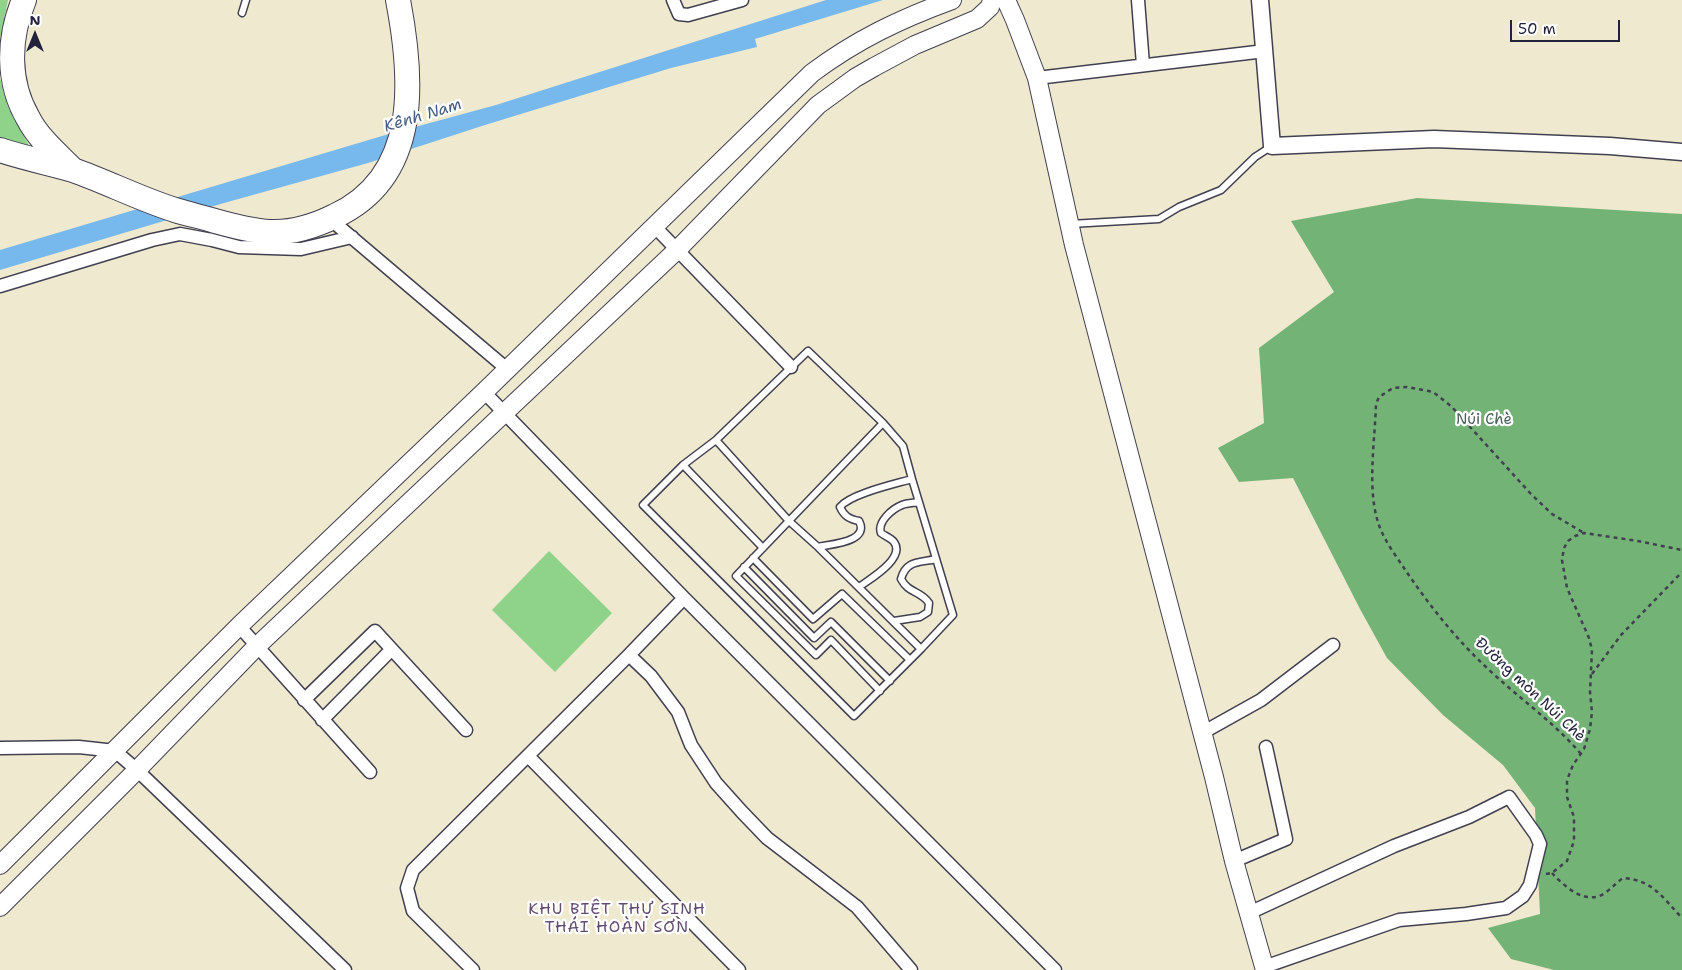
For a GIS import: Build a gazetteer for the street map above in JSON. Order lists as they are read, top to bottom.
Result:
{
  "streets": {
    "path": ["Đường mòn Núi Chè"]
  },
  "districts": ["KHU BIỆT THỰ SINH THÁI HOÀN SƠN"],
  "water": ["Kênh Nam"],
  "parks": ["Núi Chè"],
  "scale_bar": "50 m",
  "north": "top"
}
